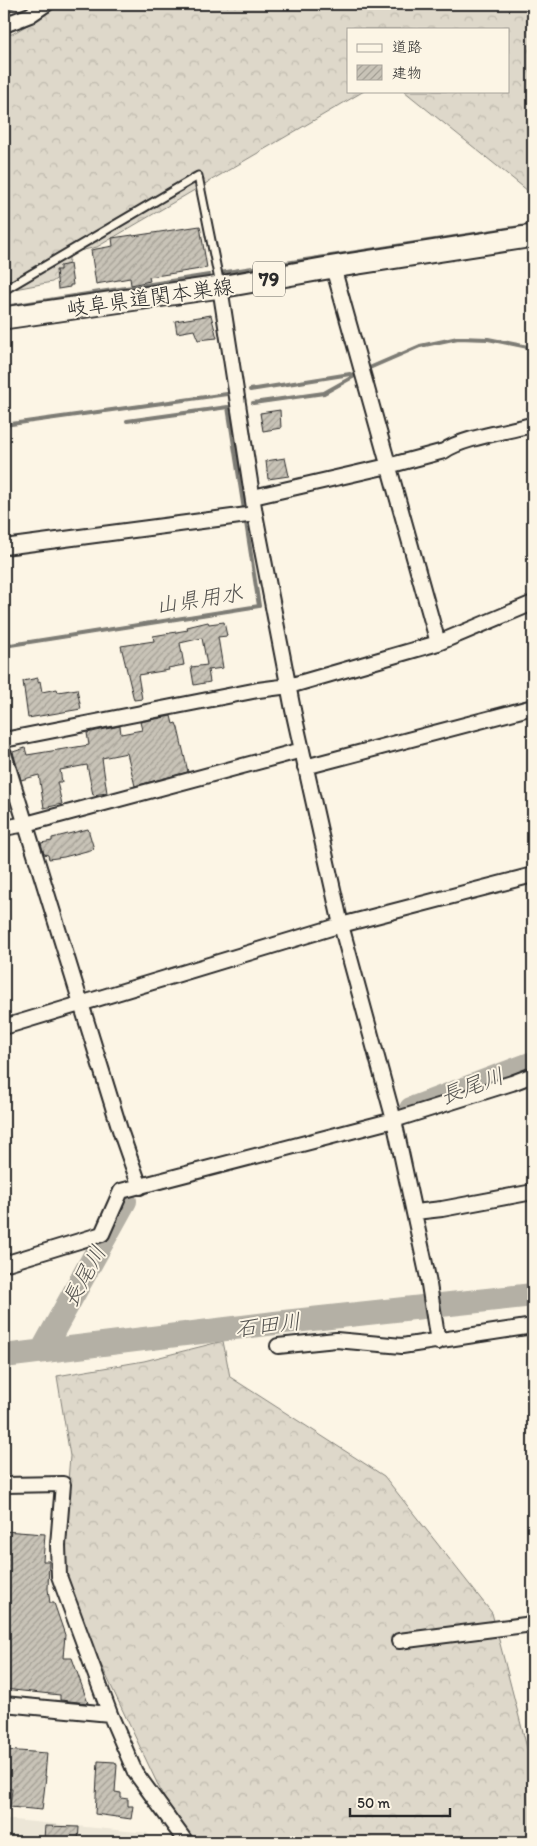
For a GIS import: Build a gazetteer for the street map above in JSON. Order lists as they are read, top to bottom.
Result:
{
  "streets": {
    "main road": ["79", "岐阜県道関本巣線"]
  },
  "water": ["山県用水", "長尾川", "石田川"],
  "legend": ["道路", "建物"],
  "scale_bar": "50 m"
}
